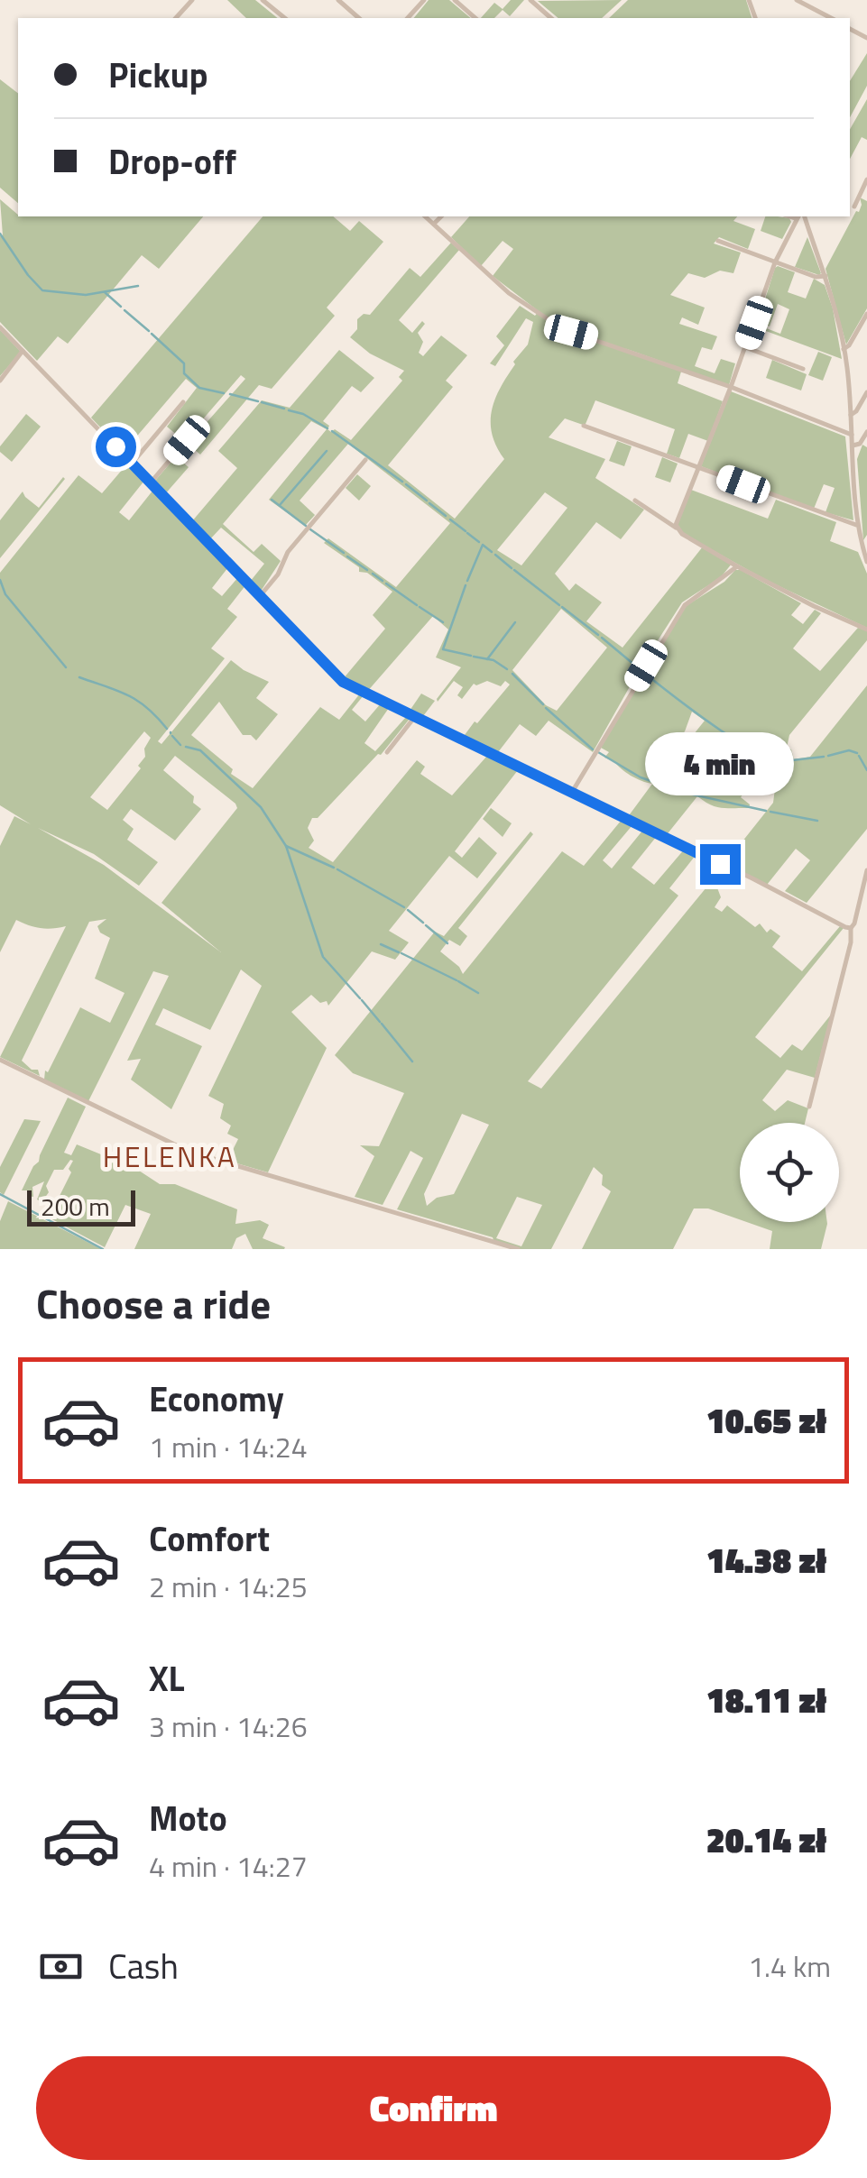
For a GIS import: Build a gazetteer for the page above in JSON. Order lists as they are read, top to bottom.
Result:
{
  "districts": ["HELENKA"],
  "scale_bar": "200 m",
  "page": {
    "banner": ["Pickup", "Drop-off"],
    "bubble": "4 min",
    "scale": "200 m",
    "heading": "Choose a ride",
    "list": [
      {
        "name": "Economy",
        "note": "1 min · 14:24",
        "value": "10.65 zł"
      },
      {
        "name": "Comfort",
        "note": "2 min · 14:25",
        "value": "14.38 zł"
      },
      {
        "name": "XL",
        "note": "3 min · 14:26",
        "value": "18.11 zł"
      },
      {
        "name": "Moto",
        "note": "4 min · 14:27",
        "value": "20.14 zł"
      }
    ],
    "pay": ["Cash", "1.4 km"],
    "buttons": "Confirm"
  }
}
